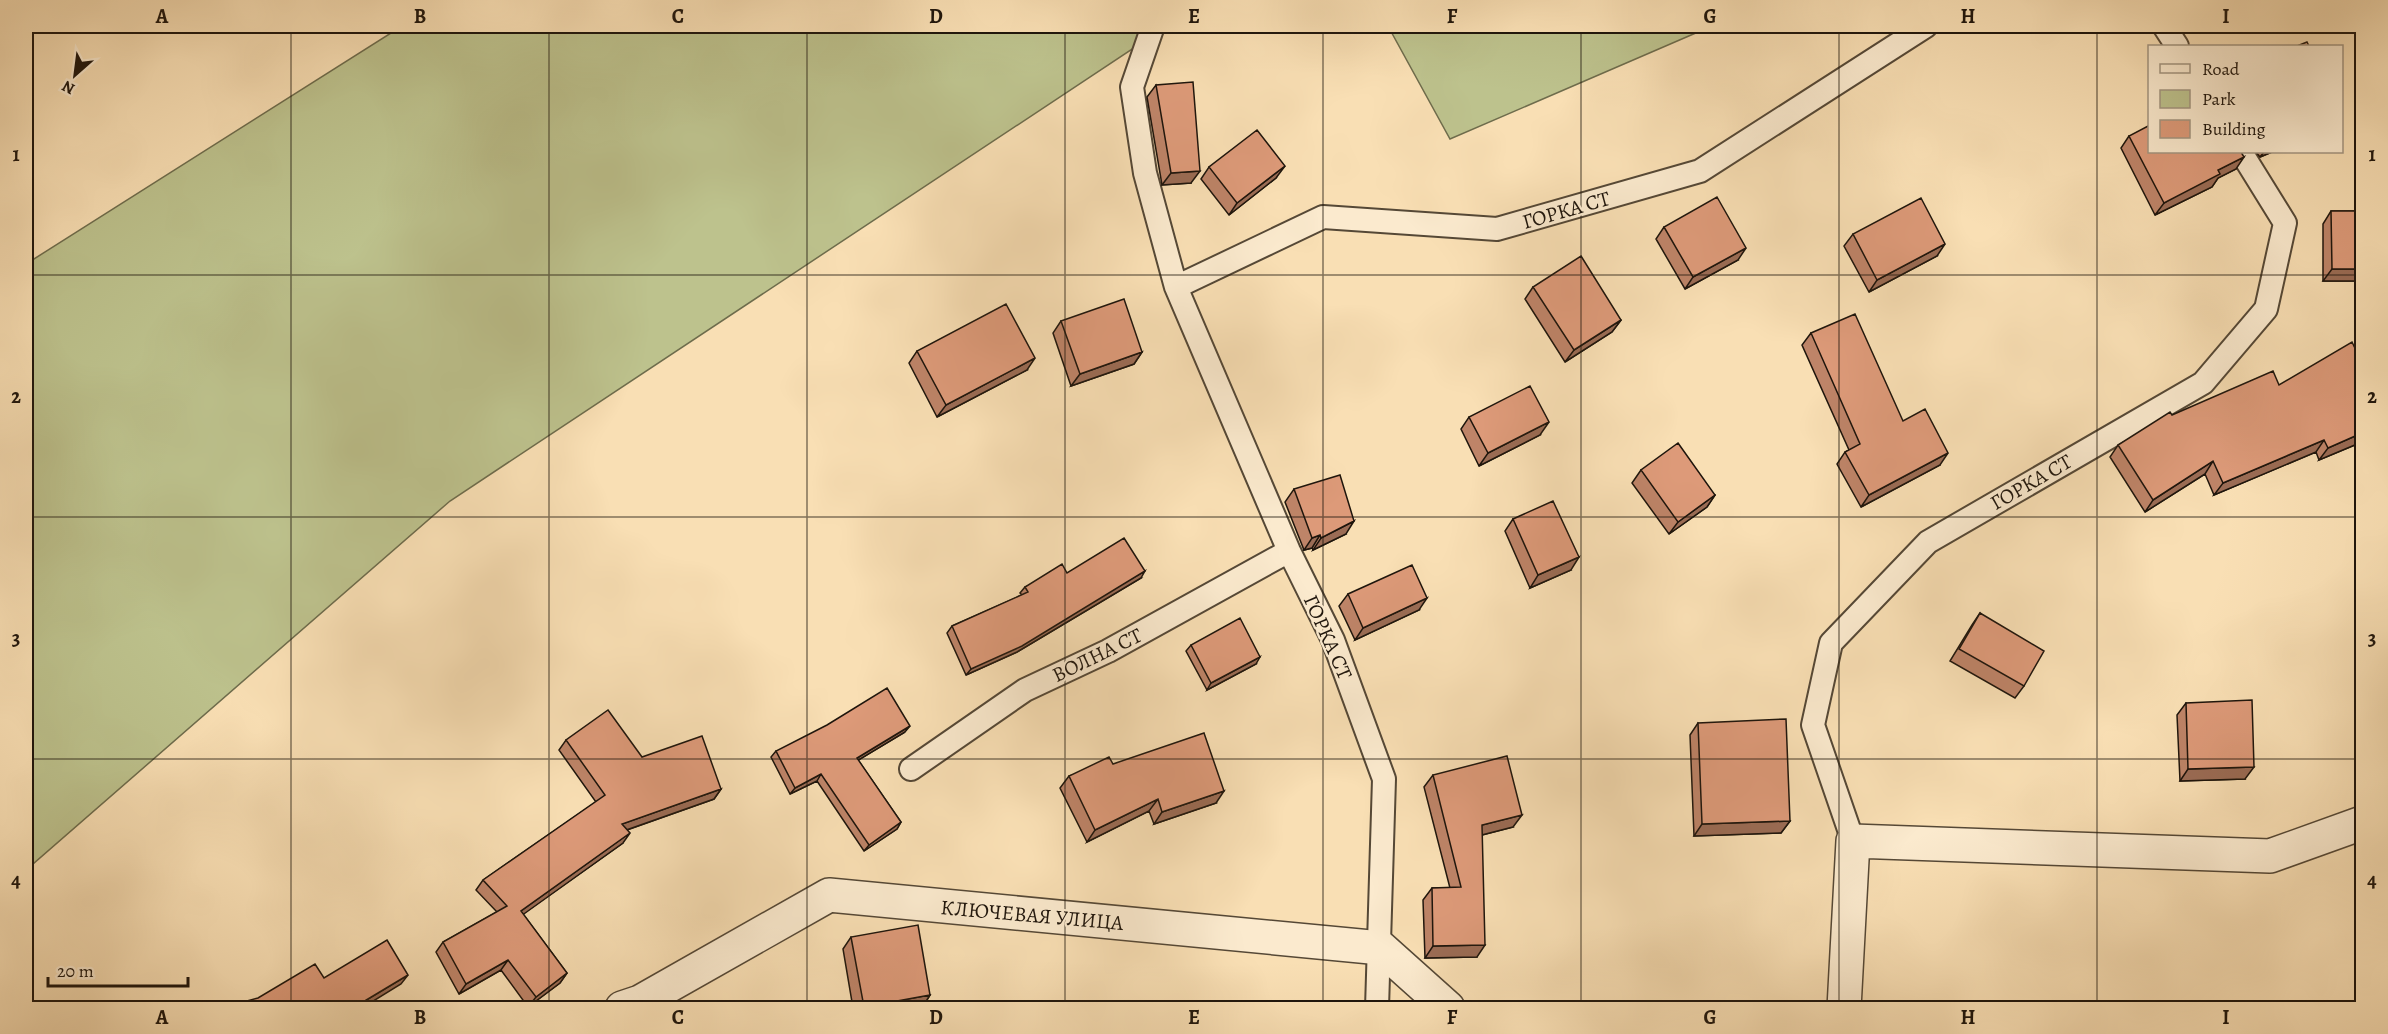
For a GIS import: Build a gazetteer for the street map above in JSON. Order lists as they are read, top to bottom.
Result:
{
  "streets": {
    "street": ["ГОРКА СТ", "КЛЮЧЕВАЯ УЛИЦА"],
    "lane": ["ВОЛНА СТ"]
  },
  "crossings": [
    ["ГОРКА СТ", "ВОЛНА СТ"],
    ["ГОРКА СТ", "КЛЮЧЕВАЯ УЛИЦА"]
  ],
  "legend": ["Road", "Park", "Building"],
  "scale_bar": "20 m",
  "north": "bottom left",
  "grid": {
    "columns": [
      "A",
      "B",
      "C",
      "D",
      "E",
      "F",
      "G",
      "H",
      "I"
    ],
    "rows": [
      "1",
      "2",
      "3",
      "4"
    ]
  }
}
